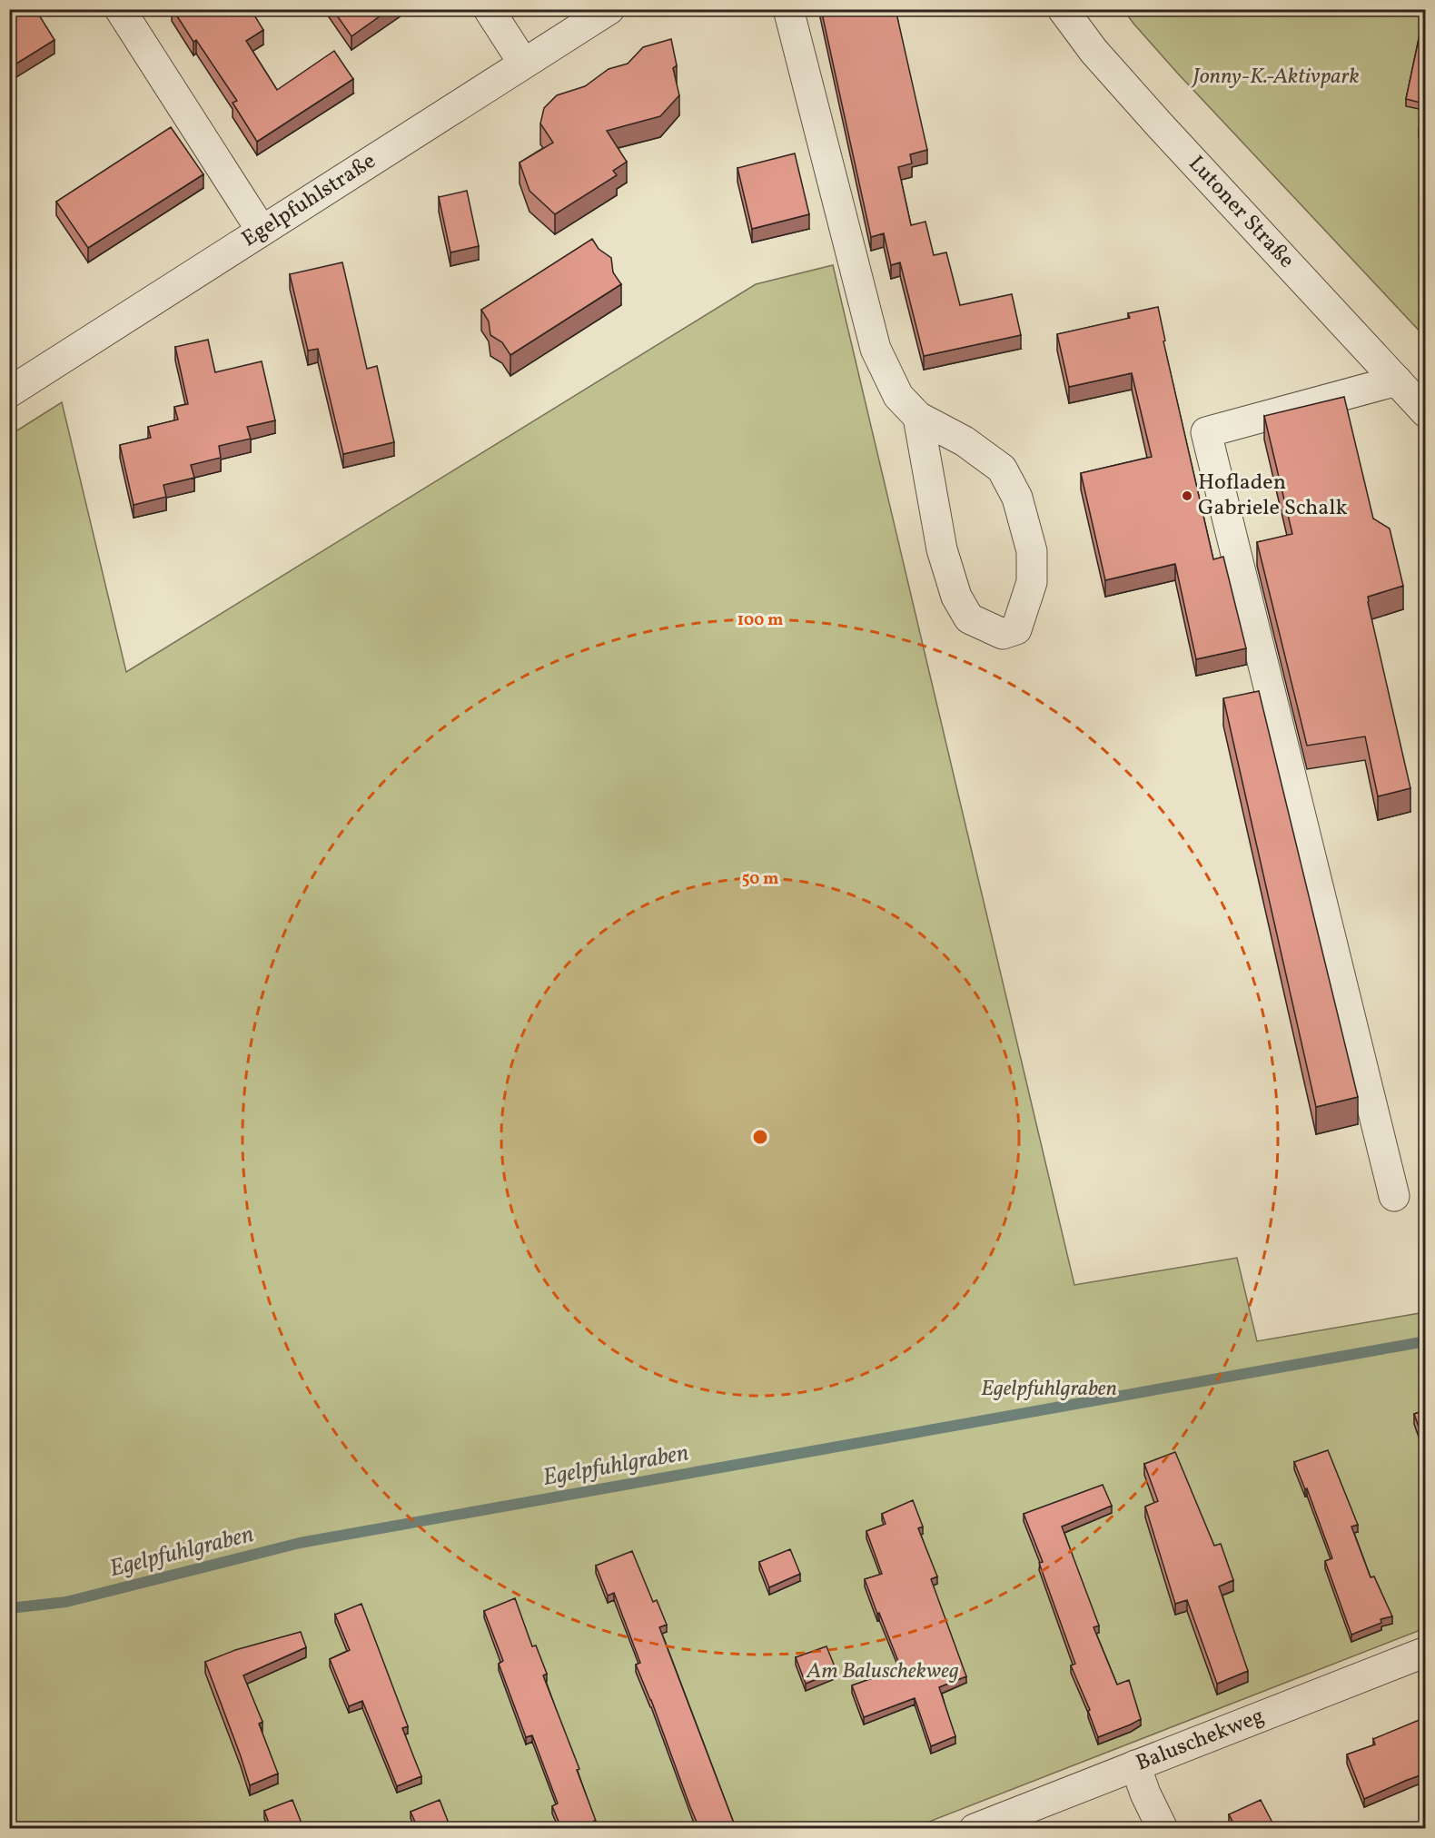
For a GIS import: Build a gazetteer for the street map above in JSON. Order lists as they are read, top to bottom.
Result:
{
  "streets": {
    "street": ["Egelpfuhlstraße", "Lutoner Straße", "Baluschekweg"]
  },
  "water": ["Egelpfuhlgraben"],
  "parks": ["Jonny-K.-Aktivpark", "Egelpfuhlgraben", "Am Baluschekweg"],
  "places": ["Hofladen Gabriele Schalk"],
  "rings": ["100 m", "50 m"]
}
